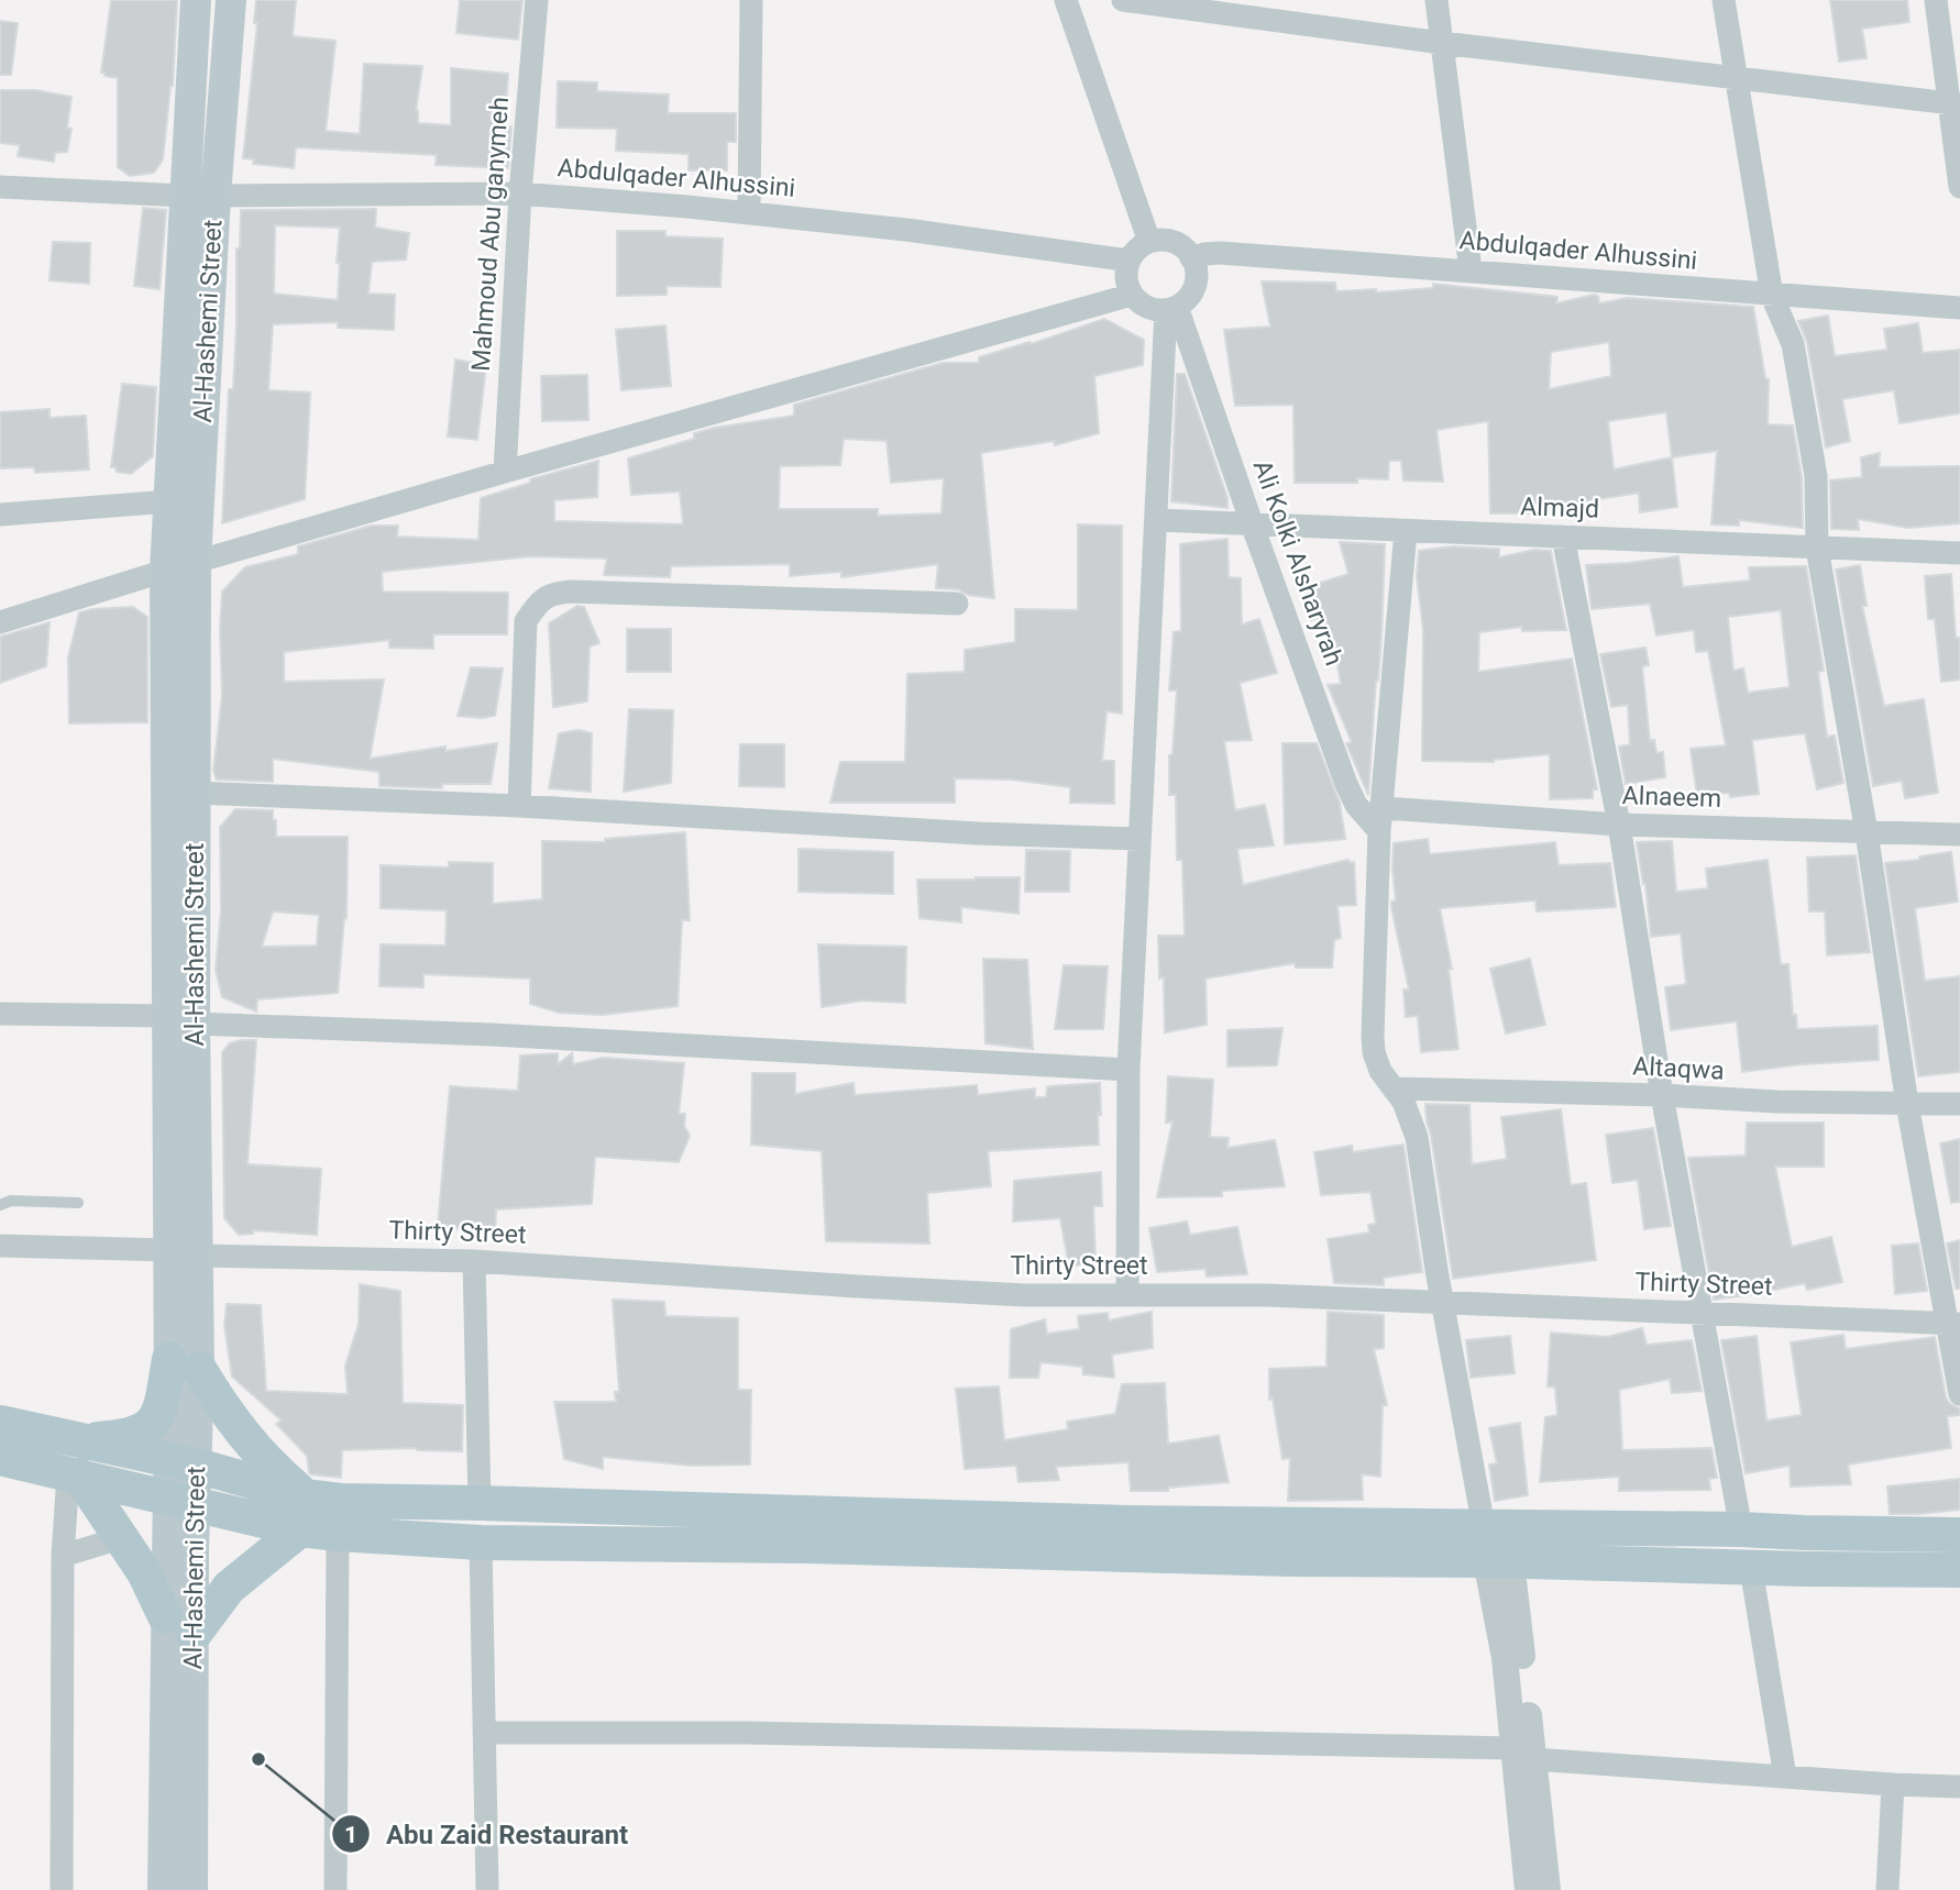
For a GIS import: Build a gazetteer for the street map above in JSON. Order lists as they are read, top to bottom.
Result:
{
  "streets": {
    "main road": ["Al-Hashemi Street"],
    "street": [
      "Abdulqader Alhussini",
      "Mahmoud Abu ganymeh",
      "Almajd",
      "Ali Kolki Alsharyrah",
      "Alnaeem",
      "Altaqwa",
      "Thirty Street"
    ]
  },
  "crossings": [
    ["Abdulqader Alhussini", "Mahmoud Abu ganymeh"],
    ["Abdulqader Alhussini", "Al-Hashemi Street"],
    ["Abdulqader Alhussini", "Ali Kolki Alsharyrah"],
    ["Al-Hashemi Street", "Thirty Street"],
    ["Almajd", "Ali Kolki Alsharyrah"],
    ["Ali Kolki Alsharyrah", "Alnaeem"]
  ],
  "places": ["Abu Zaid Restaurant"]
}
